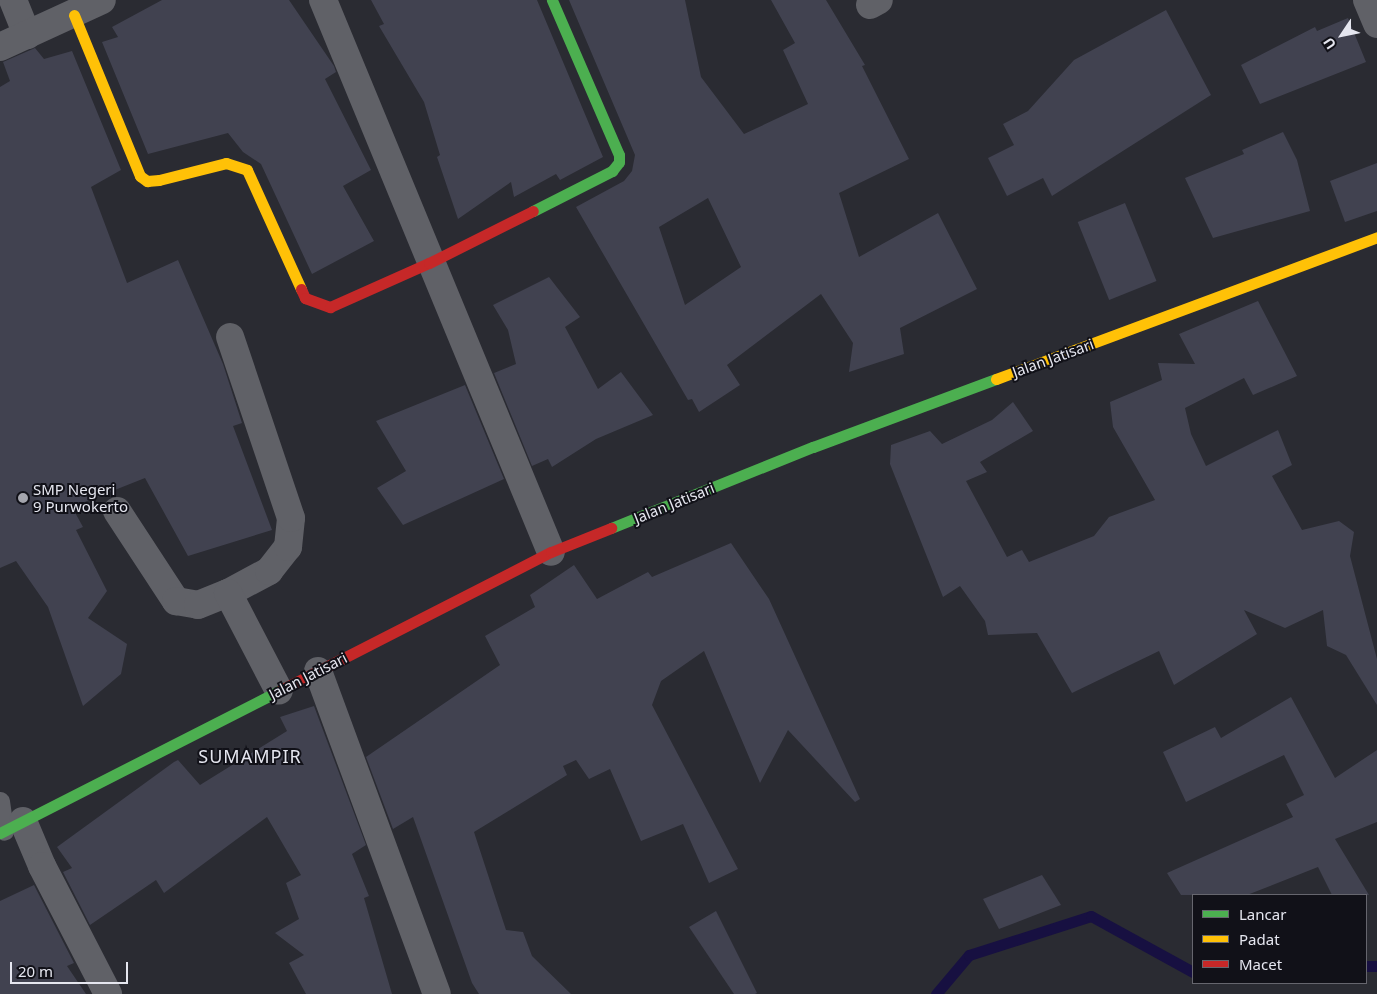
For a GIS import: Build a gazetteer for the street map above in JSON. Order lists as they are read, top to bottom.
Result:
{
  "streets": {
    "street": ["Jalan Jatisari"]
  },
  "districts": ["SUMAMPIR"],
  "places": ["SMP Negeri 9 Purwokerto"],
  "legend": ["Lancar", "Padat", "Macet"],
  "scale_bar": "20 m",
  "north": "bottom left"
}
